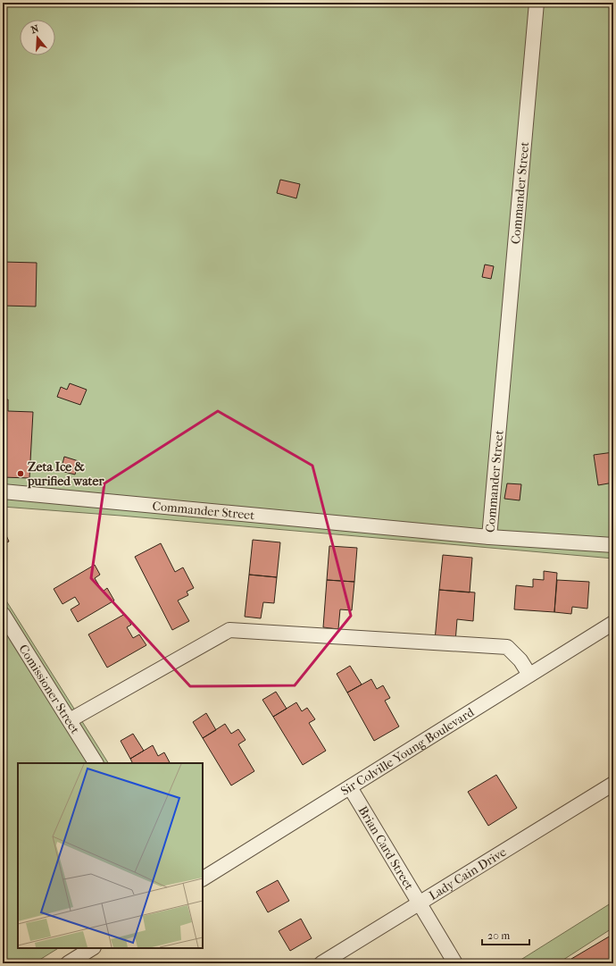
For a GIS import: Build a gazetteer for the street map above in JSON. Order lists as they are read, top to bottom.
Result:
{
  "streets": {
    "street": [
      "Commander Street",
      "Comissioner Street",
      "Sir Colville Young Boulevard",
      "Brian Card Street",
      "Lady Cain Drive"
    ]
  },
  "crossings": [
    ["Sir Colville Young Boulevard", "Brian Card Street"],
    ["Brian Card Street", "Lady Cain Drive"]
  ],
  "places": ["Zeta Ice & purified water"],
  "scale_bar": "20 m",
  "north": "top"
}
